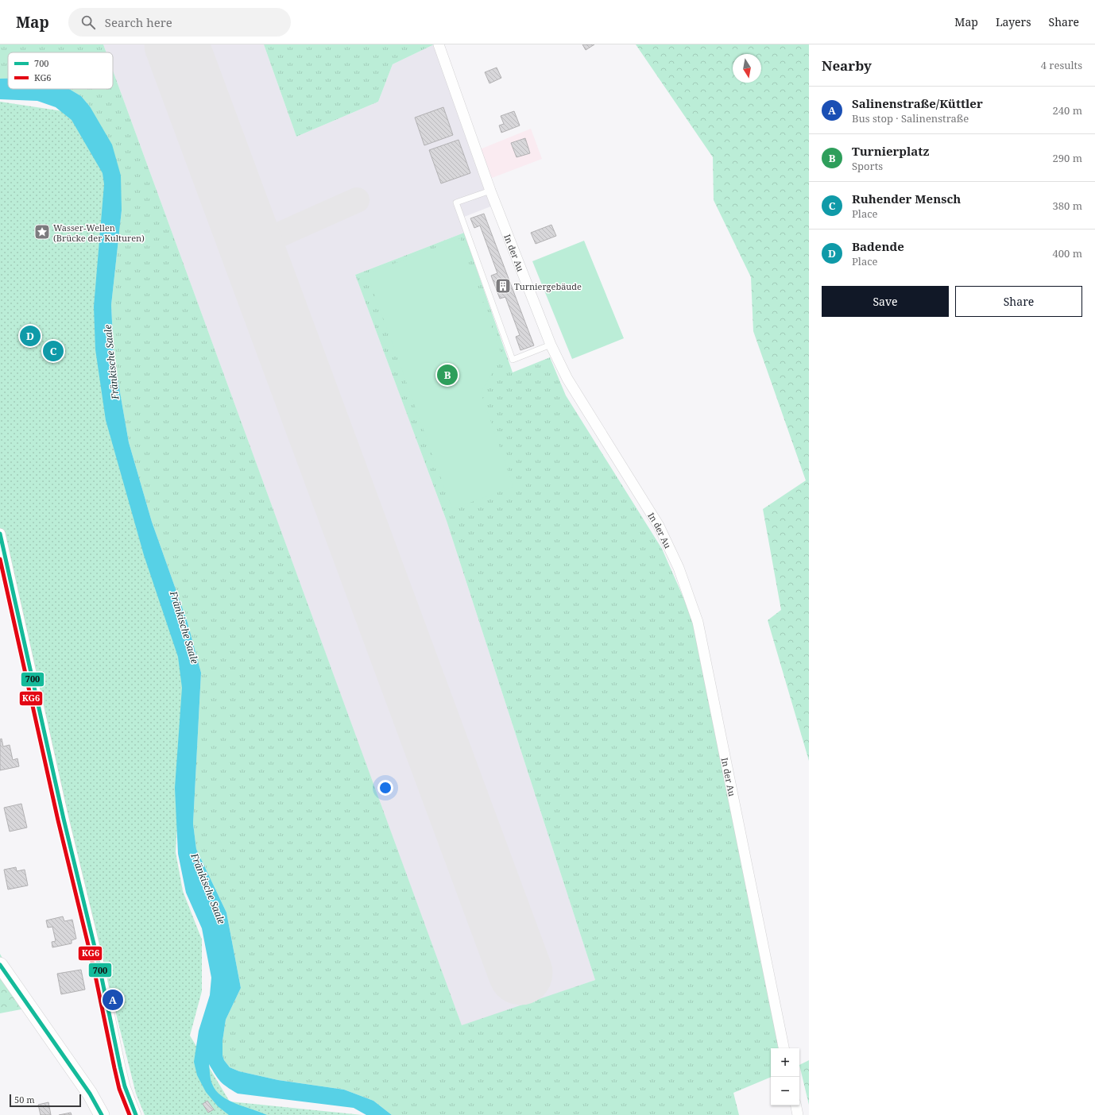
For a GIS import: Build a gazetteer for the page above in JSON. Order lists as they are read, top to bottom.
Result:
{
  "streets": {
    "street": ["In der Au"]
  },
  "water": ["Fränkische Saale"],
  "places": {
    "place": ["Wasser-Wellen (Brücke der Kulturen)"],
    "building": ["Turniergebäude"]
  },
  "lines": ["transit line 700", "transit line KG6"],
  "legend": ["700", "KG6"],
  "scale_bar": "50 m",
  "north": "bottom",
  "page": {
    "header": "Map",
    "search": "Search here",
    "nav": ["Map", "Layers", "Share"],
    "heading": ["Nearby", "4 results"],
    "list": [
      {
        "mark": "A",
        "name": "Salinenstraße/Küttler",
        "note": "Bus stop · Salinenstraße",
        "value": "240 m"
      },
      {
        "mark": "B",
        "name": "Turnierplatz",
        "note": "Sports",
        "value": "290 m"
      },
      {
        "mark": "C",
        "name": "Ruhender Mensch",
        "note": "Place",
        "value": "380 m"
      },
      {
        "mark": "D",
        "name": "Badende",
        "note": "Place",
        "value": "400 m"
      }
    ],
    "buttons": ["Save", "Share"],
    "pins": [
      "D",
      "C",
      "B",
      "A"
    ],
    "map_buttons": ["+", "−"],
    "scale": "50 m"
  }
}
